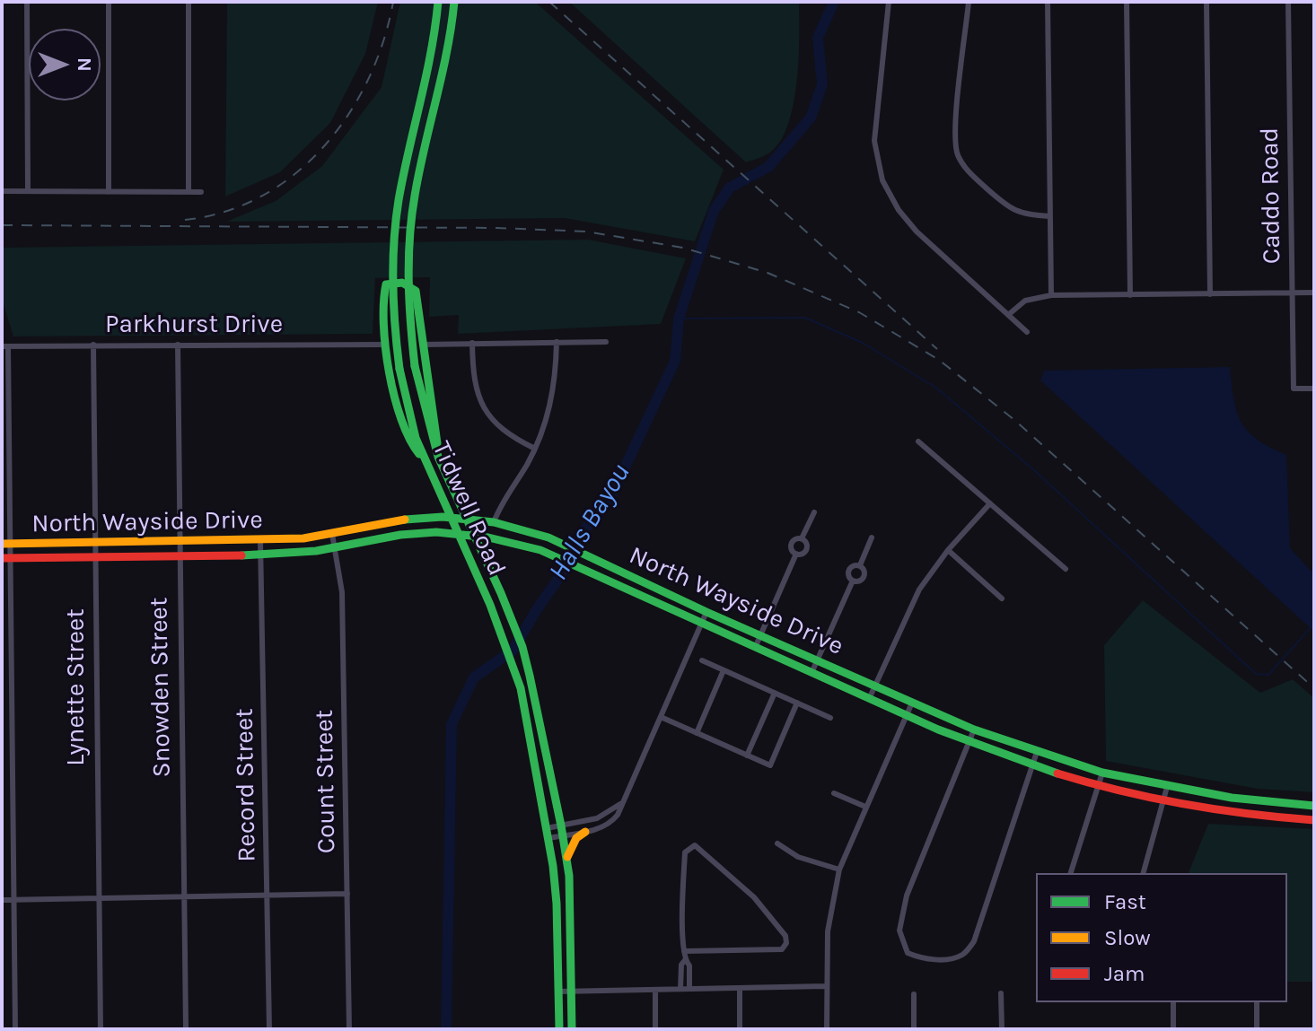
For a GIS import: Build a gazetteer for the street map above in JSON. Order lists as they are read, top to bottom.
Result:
{
  "streets": {
    "main road": ["Tidwell Road", "North Wayside Drive"],
    "street": [
      "Caddo Road",
      "Parkhurst Drive",
      "Lynette Street",
      "Snowden Street",
      "Count Street",
      "Record Street"
    ]
  },
  "crossings": [
    ["Parkhurst Drive", "Lynette Street"],
    ["Parkhurst Drive", "Snowden Street"],
    ["Tidwell Road", "North Wayside Drive"],
    ["North Wayside Drive", "Lynette Street"],
    ["North Wayside Drive", "Snowden Street"],
    ["North Wayside Drive", "Count Street"],
    ["North Wayside Drive", "Record Street"]
  ],
  "water": ["Halls Bayou"],
  "legend": ["Fast", "Slow", "Jam"],
  "north": "right"
}
